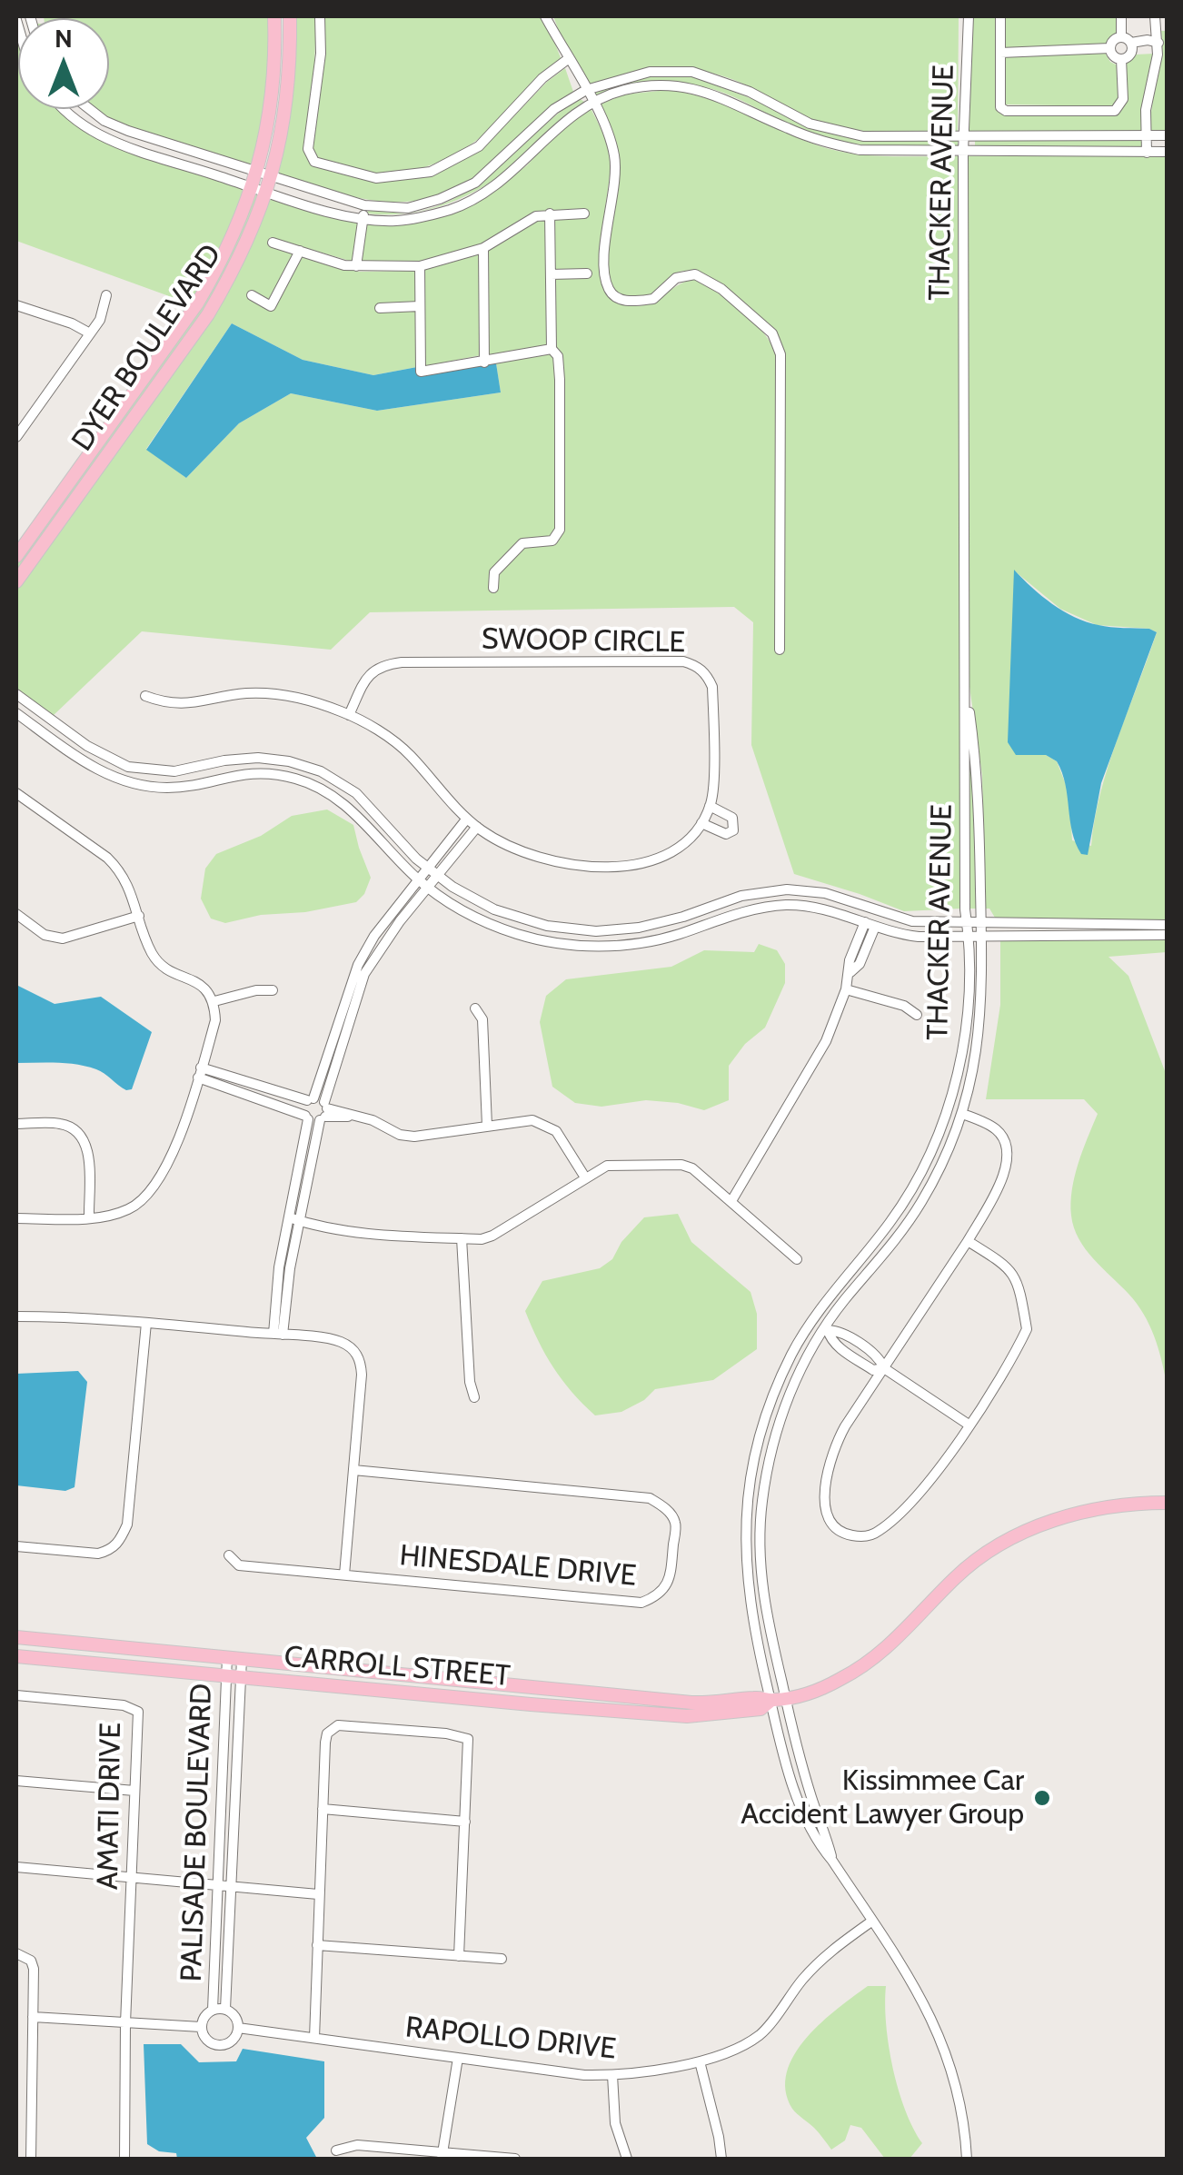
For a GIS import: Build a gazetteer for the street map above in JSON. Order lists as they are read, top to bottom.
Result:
{
  "streets": {
    "main road": ["DYER BOULEVARD", "CARROLL STREET"],
    "street": [
      "THACKER AVENUE",
      "SWOOP CIRCLE",
      "HINESDALE DRIVE",
      "AMATI DRIVE",
      "PALISADE BOULEVARD",
      "RAPOLLO DRIVE"
    ]
  },
  "crossings": [
    ["THACKER AVENUE", "CARROLL STREET"],
    ["THACKER AVENUE", "RAPOLLO DRIVE"],
    ["CARROLL STREET", "PALISADE BOULEVARD"],
    ["PALISADE BOULEVARD", "RAPOLLO DRIVE"]
  ],
  "places": ["Kissimmee Car Accident Lawyer Group"],
  "north": "top"
}
